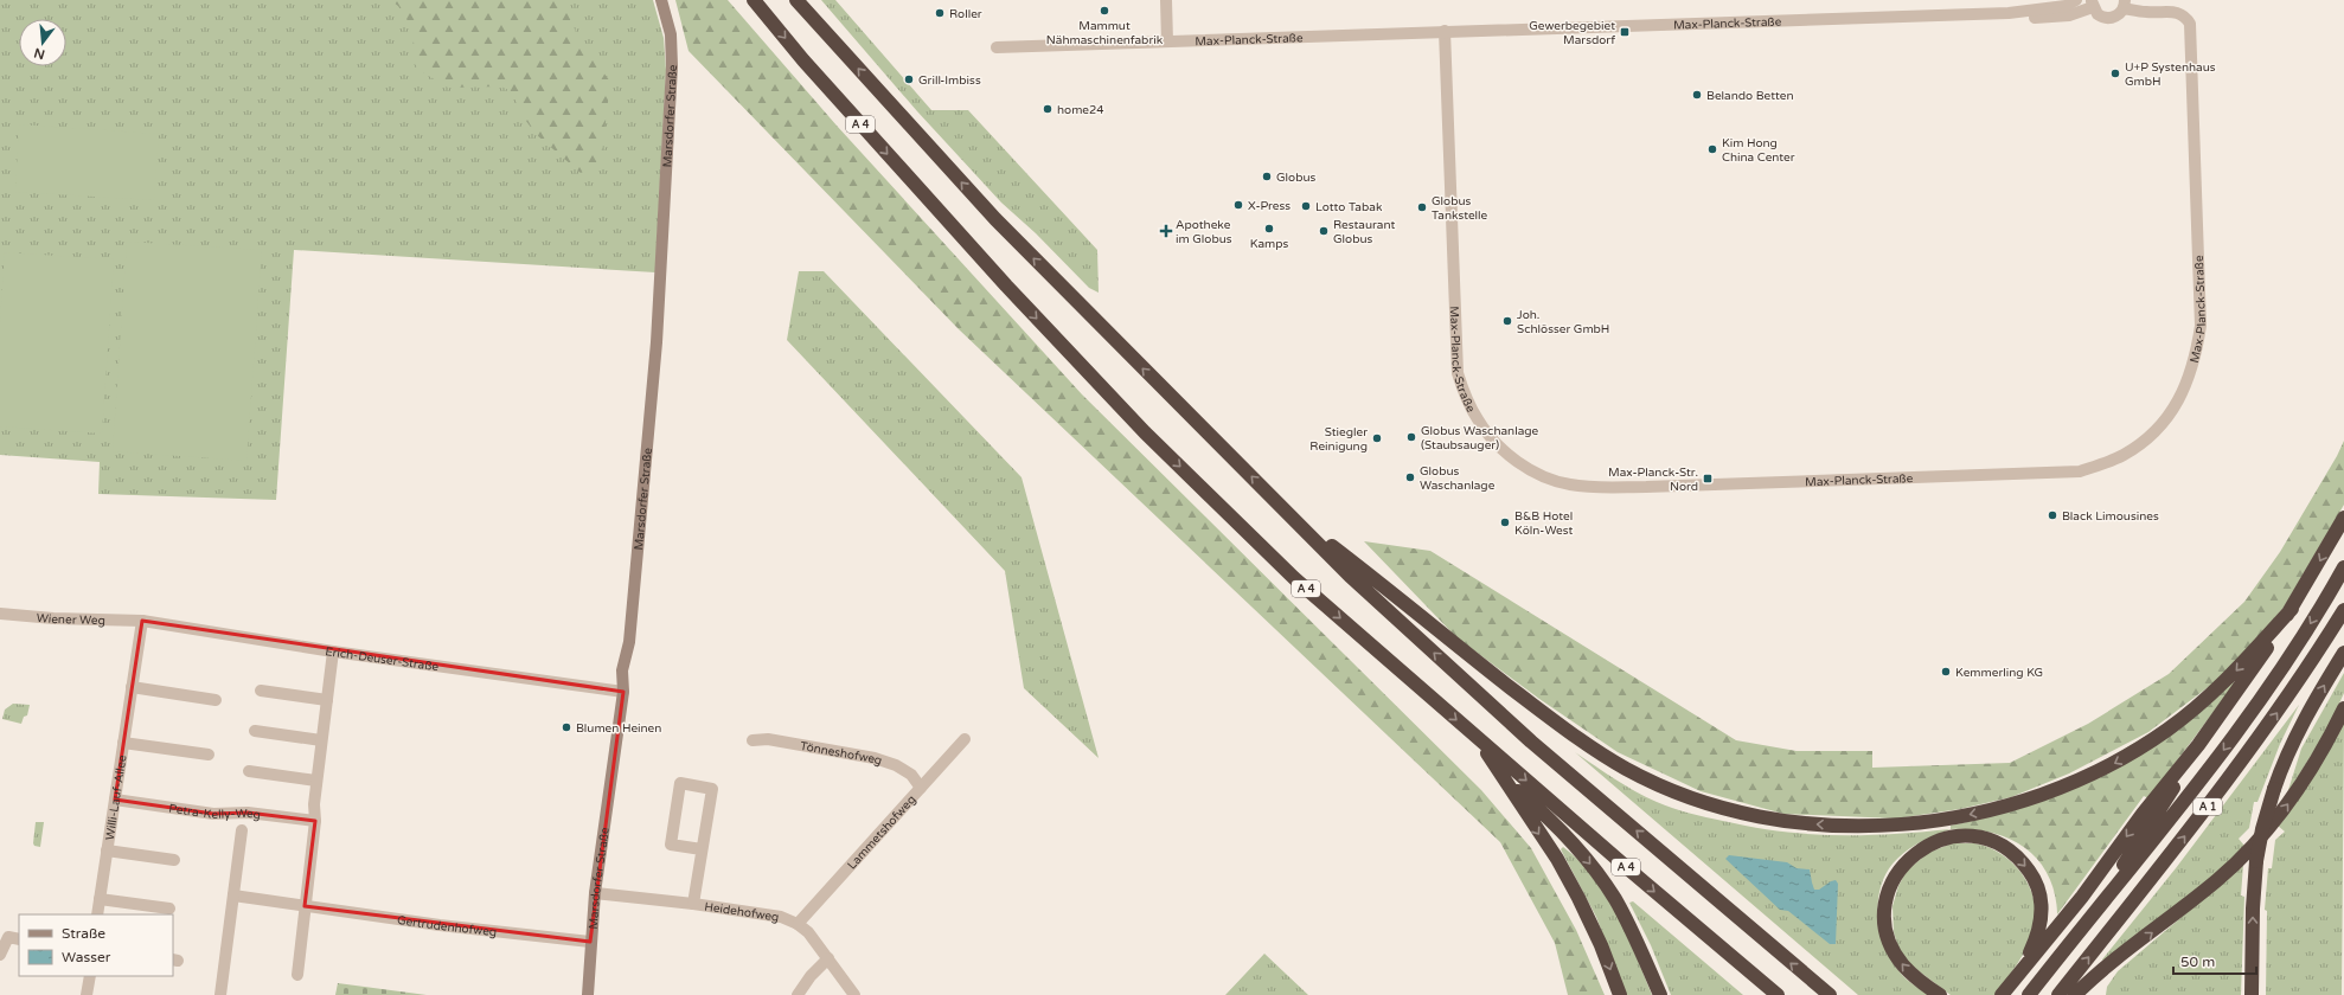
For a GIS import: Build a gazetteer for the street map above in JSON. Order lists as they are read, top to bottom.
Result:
{
  "streets": {
    "highway": ["A 4", "A 1"],
    "street": [
      "Max-Planck-Straße",
      "Marsdorfer Straße",
      "Wiener Weg",
      "Erich-Deuser-Straße",
      "Tönneshofweg",
      "Willi-Lauf-Allee",
      "Petra-Kelly-Weg",
      "Lammetshofweg",
      "Heidehofweg",
      "Gertrudenhofweg"
    ]
  },
  "crossings": [
    ["Marsdorfer Straße", "Erich-Deuser-Straße"],
    ["Marsdorfer Straße", "Heidehofweg"],
    ["Marsdorfer Straße", "Gertrudenhofweg"],
    ["Wiener Weg", "Erich-Deuser-Straße"],
    ["Wiener Weg", "Willi-Lauf-Allee"],
    ["Erich-Deuser-Straße", "Willi-Lauf-Allee"],
    ["Tönneshofweg", "Lammetshofweg"],
    ["Willi-Lauf-Allee", "Petra-Kelly-Weg"],
    ["Lammetshofweg", "Heidehofweg"]
  ],
  "places": {
    "other": [
      "Mammut Nähmaschinenfabrik",
      "Roller",
      "U+P Systenhaus GmbH",
      "Grill-Imbiss",
      "Belando Betten",
      "home24",
      "Kim Hong China Center",
      "Globus",
      "X-Press",
      "Lotto Tabak",
      "Globus Tankstelle",
      "Kamps",
      "Restaurant Globus",
      "Joh. Schlösser GmbH",
      "Globus Waschanlage (Staubsauger)",
      "Stiegler Reinigung",
      "Globus Waschanlage",
      "Black Limousines",
      "B&B Hotel Köln-West",
      "Kemmerling KG",
      "Blumen Heinen"
    ],
    "transit": ["Gewerbegebiet Marsdorf", "Max-Planck-Str. Nord"],
    "health": ["Apotheke im Globus"]
  },
  "legend": ["Straße", "Wasser"],
  "scale_bar": "50 m",
  "north": "bottom"
}
